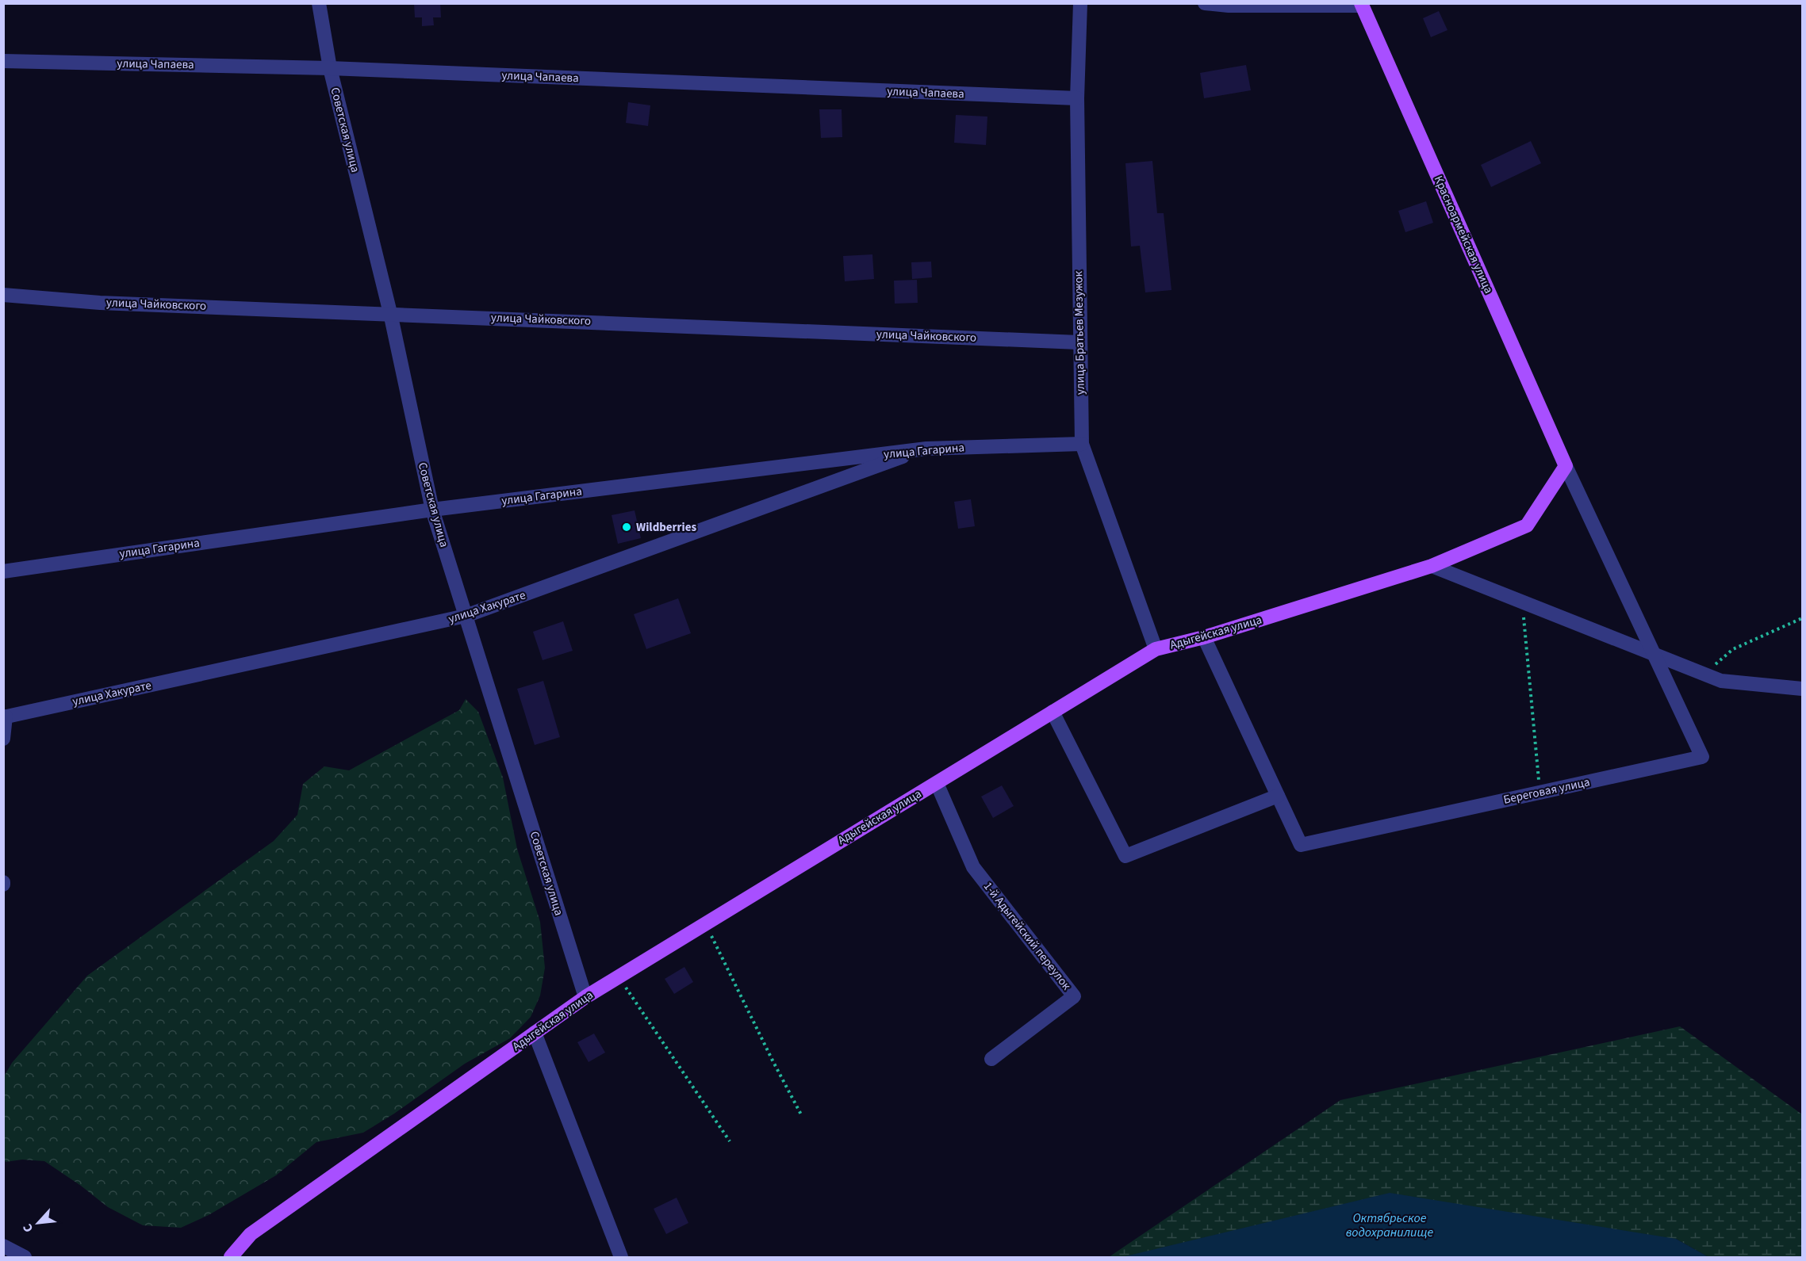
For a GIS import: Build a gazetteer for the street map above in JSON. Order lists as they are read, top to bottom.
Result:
{
  "streets": {
    "main road": ["Красноармейская улица", "Адыгейская улица"],
    "street": [
      "улица Чапаева",
      "Советская улица",
      "улица Чайковского",
      "улица Братьев Мезужок",
      "улица Гагарина",
      "улица Хакурате",
      "Береговая улица",
      "1-й Адыгейский переулок"
    ]
  },
  "crossings": [
    ["улица Чапаева", "Советская улица"],
    ["улица Чапаева", "улица Братьев Мезужок"],
    ["Советская улица", "улица Чайковского"],
    ["Советская улица", "улица Гагарина"],
    ["Советская улица", "улица Хакурате"],
    ["Советская улица", "Адыгейская улица"],
    ["Красноармейская улица", "Адыгейская улица"],
    ["Красноармейская улица", "Береговая улица"],
    ["улица Чайковского", "улица Братьев Мезужок"],
    ["улица Братьев Мезужок", "улица Гагарина"],
    ["улица Братьев Мезужок", "Адыгейская улица"],
    ["улица Гагарина", "улица Хакурате"],
    ["Адыгейская улица", "Береговая улица"],
    ["Адыгейская улица", "1-й Адыгейский переулок"]
  ],
  "water": ["Октябрьское водохранилище"],
  "places": ["Wildberries"],
  "north": "bottom left"
}
